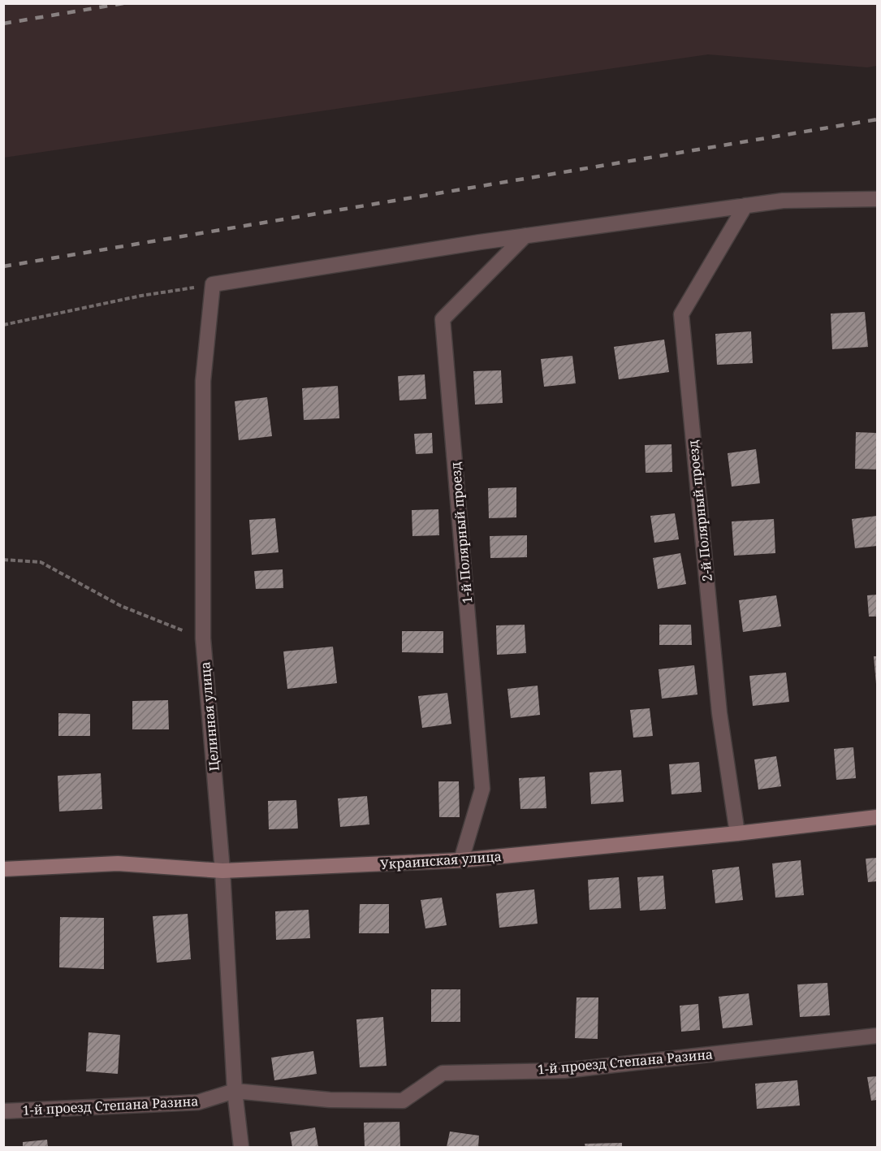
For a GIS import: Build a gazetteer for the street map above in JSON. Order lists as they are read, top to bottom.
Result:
{
  "streets": {
    "street": [
      "2-й Полярный проезд",
      "1-й Полярный проезд",
      "Целинная улица",
      "Украинская улица",
      "1-й проезд Степана Разина"
    ]
  },
  "crossings": [
    ["2-й Полярный проезд", "Украинская улица"],
    ["1-й Полярный проезд", "Украинская улица"],
    ["Целинная улица", "Украинская улица"],
    ["Целинная улица", "1-й проезд Степана Разина"]
  ]
}
